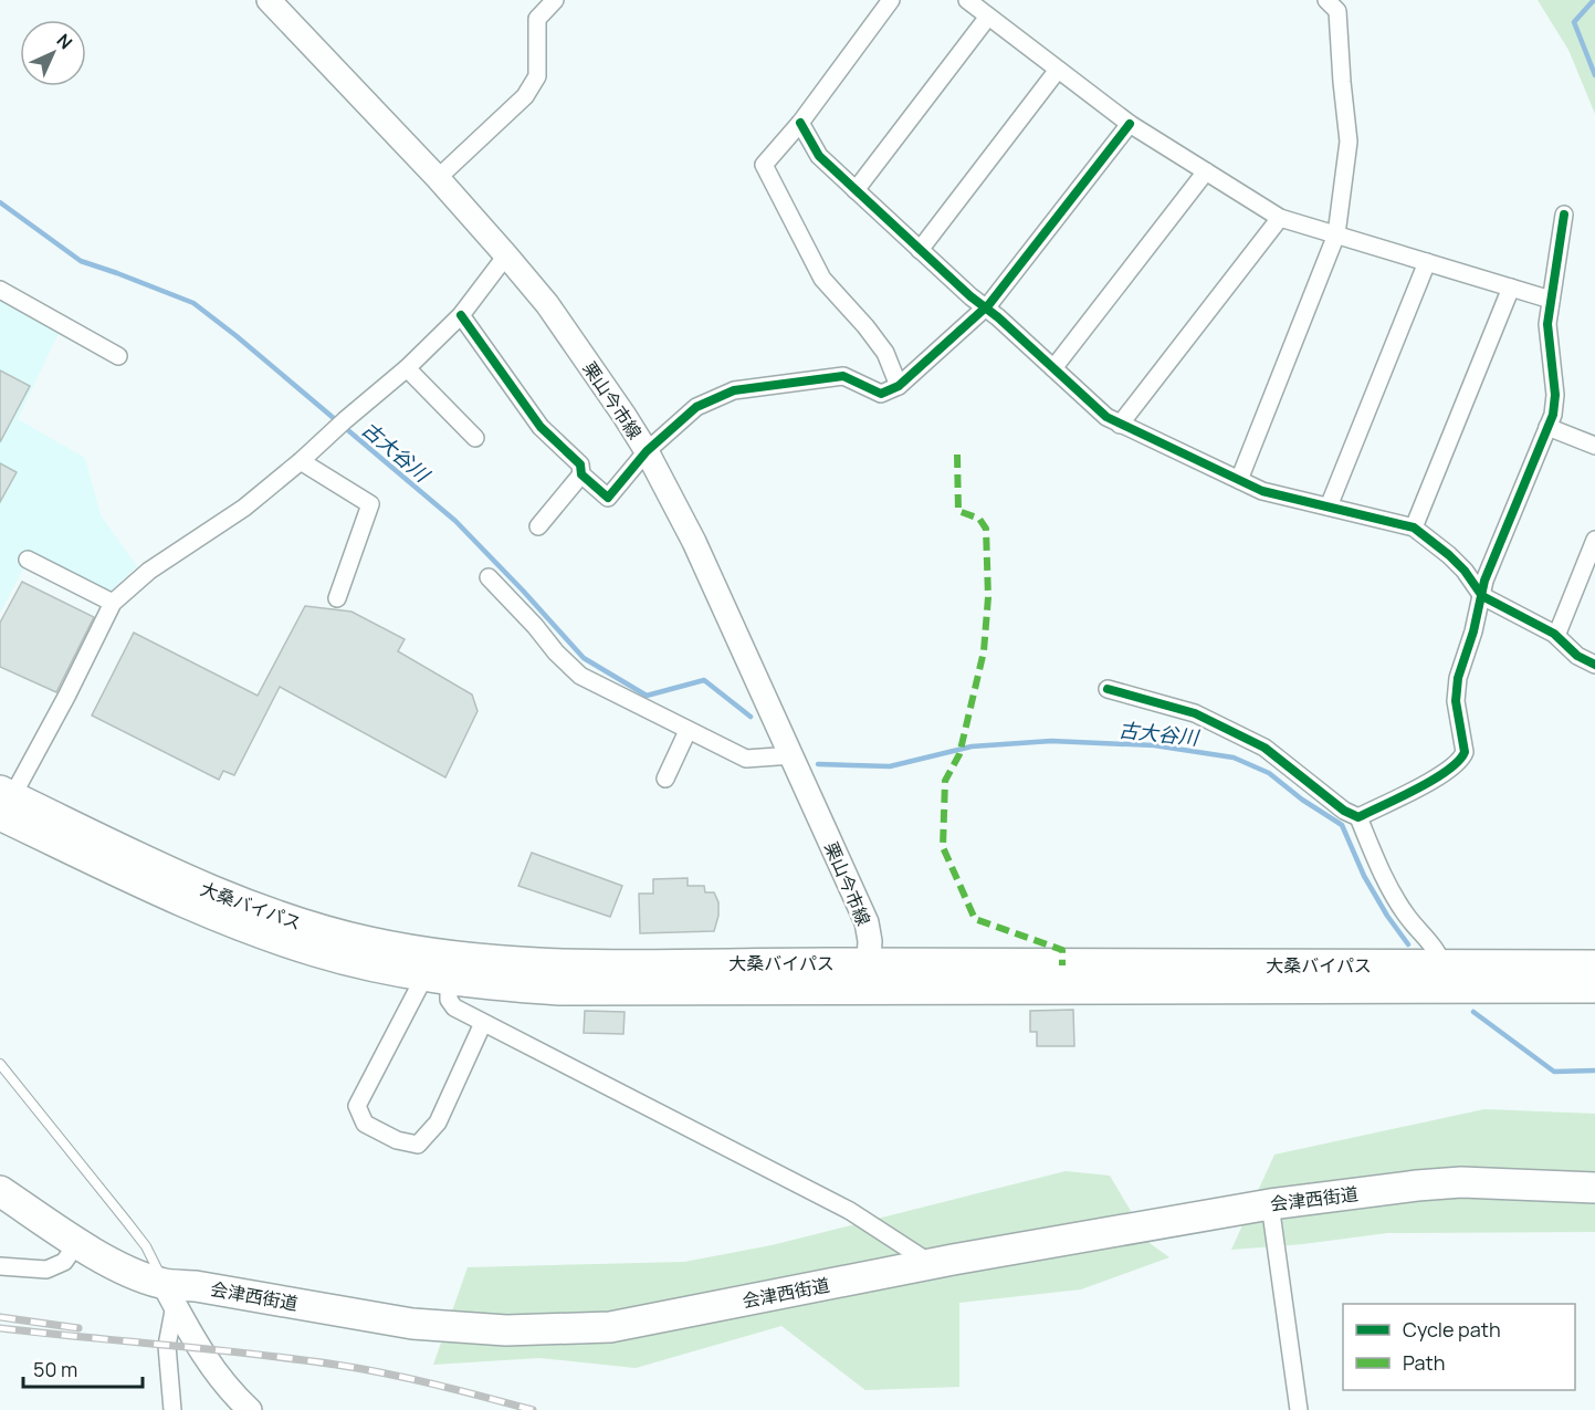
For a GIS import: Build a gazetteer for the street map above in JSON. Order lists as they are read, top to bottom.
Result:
{
  "streets": {
    "highway": ["大桑バイパス", "会津西街道"],
    "main road": ["栗山今市線"]
  },
  "crossings": [
    ["栗山今市線", "大桑バイパス"]
  ],
  "water": ["古大谷川"],
  "legend": ["Cycle path", "Path"],
  "scale_bar": "50 m",
  "north": "top right"
}
